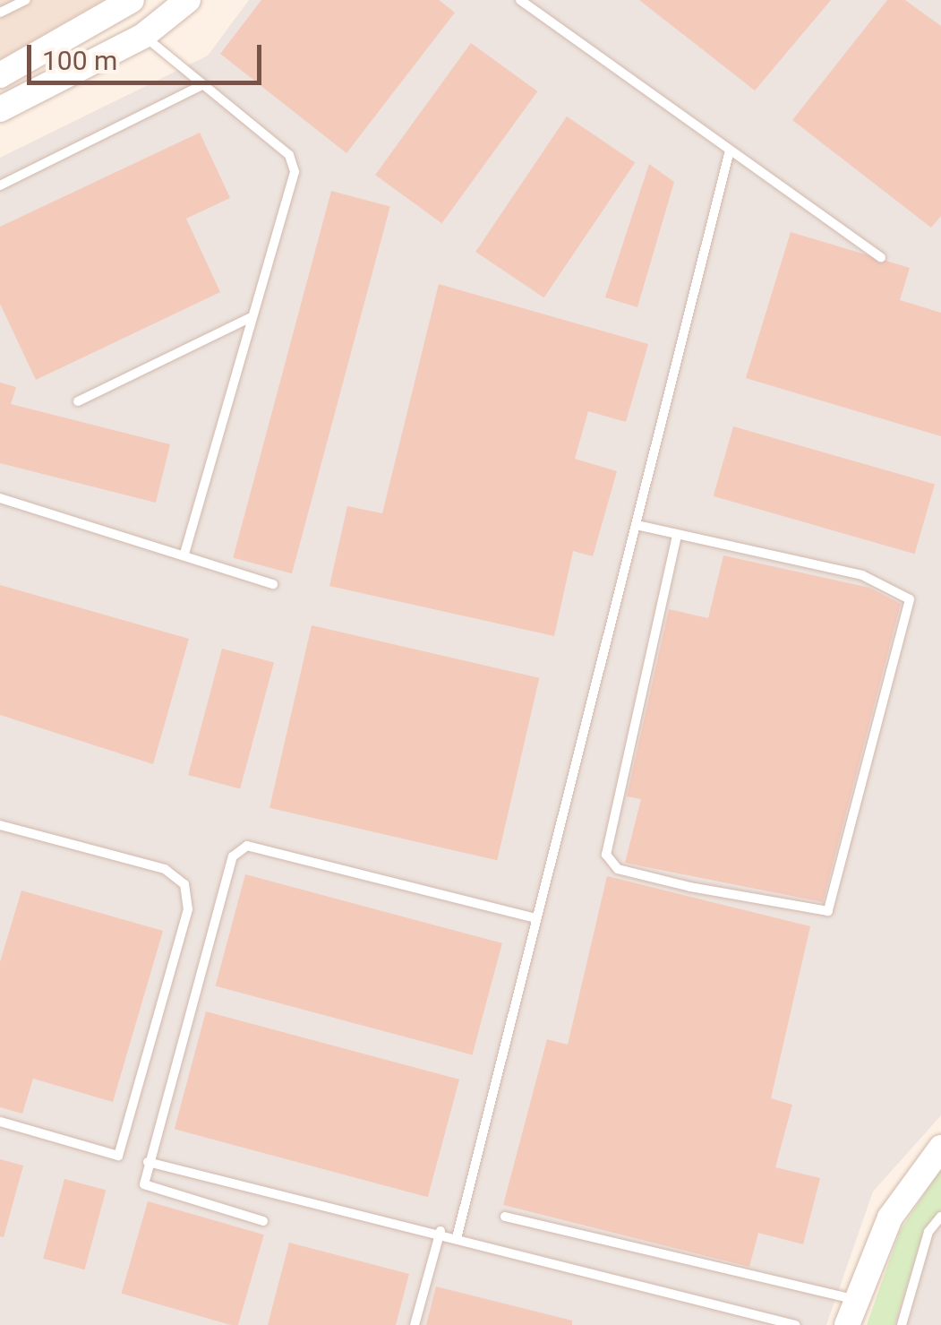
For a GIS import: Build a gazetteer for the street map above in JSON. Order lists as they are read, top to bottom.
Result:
{
  "scale_bar": "100 m"
}
